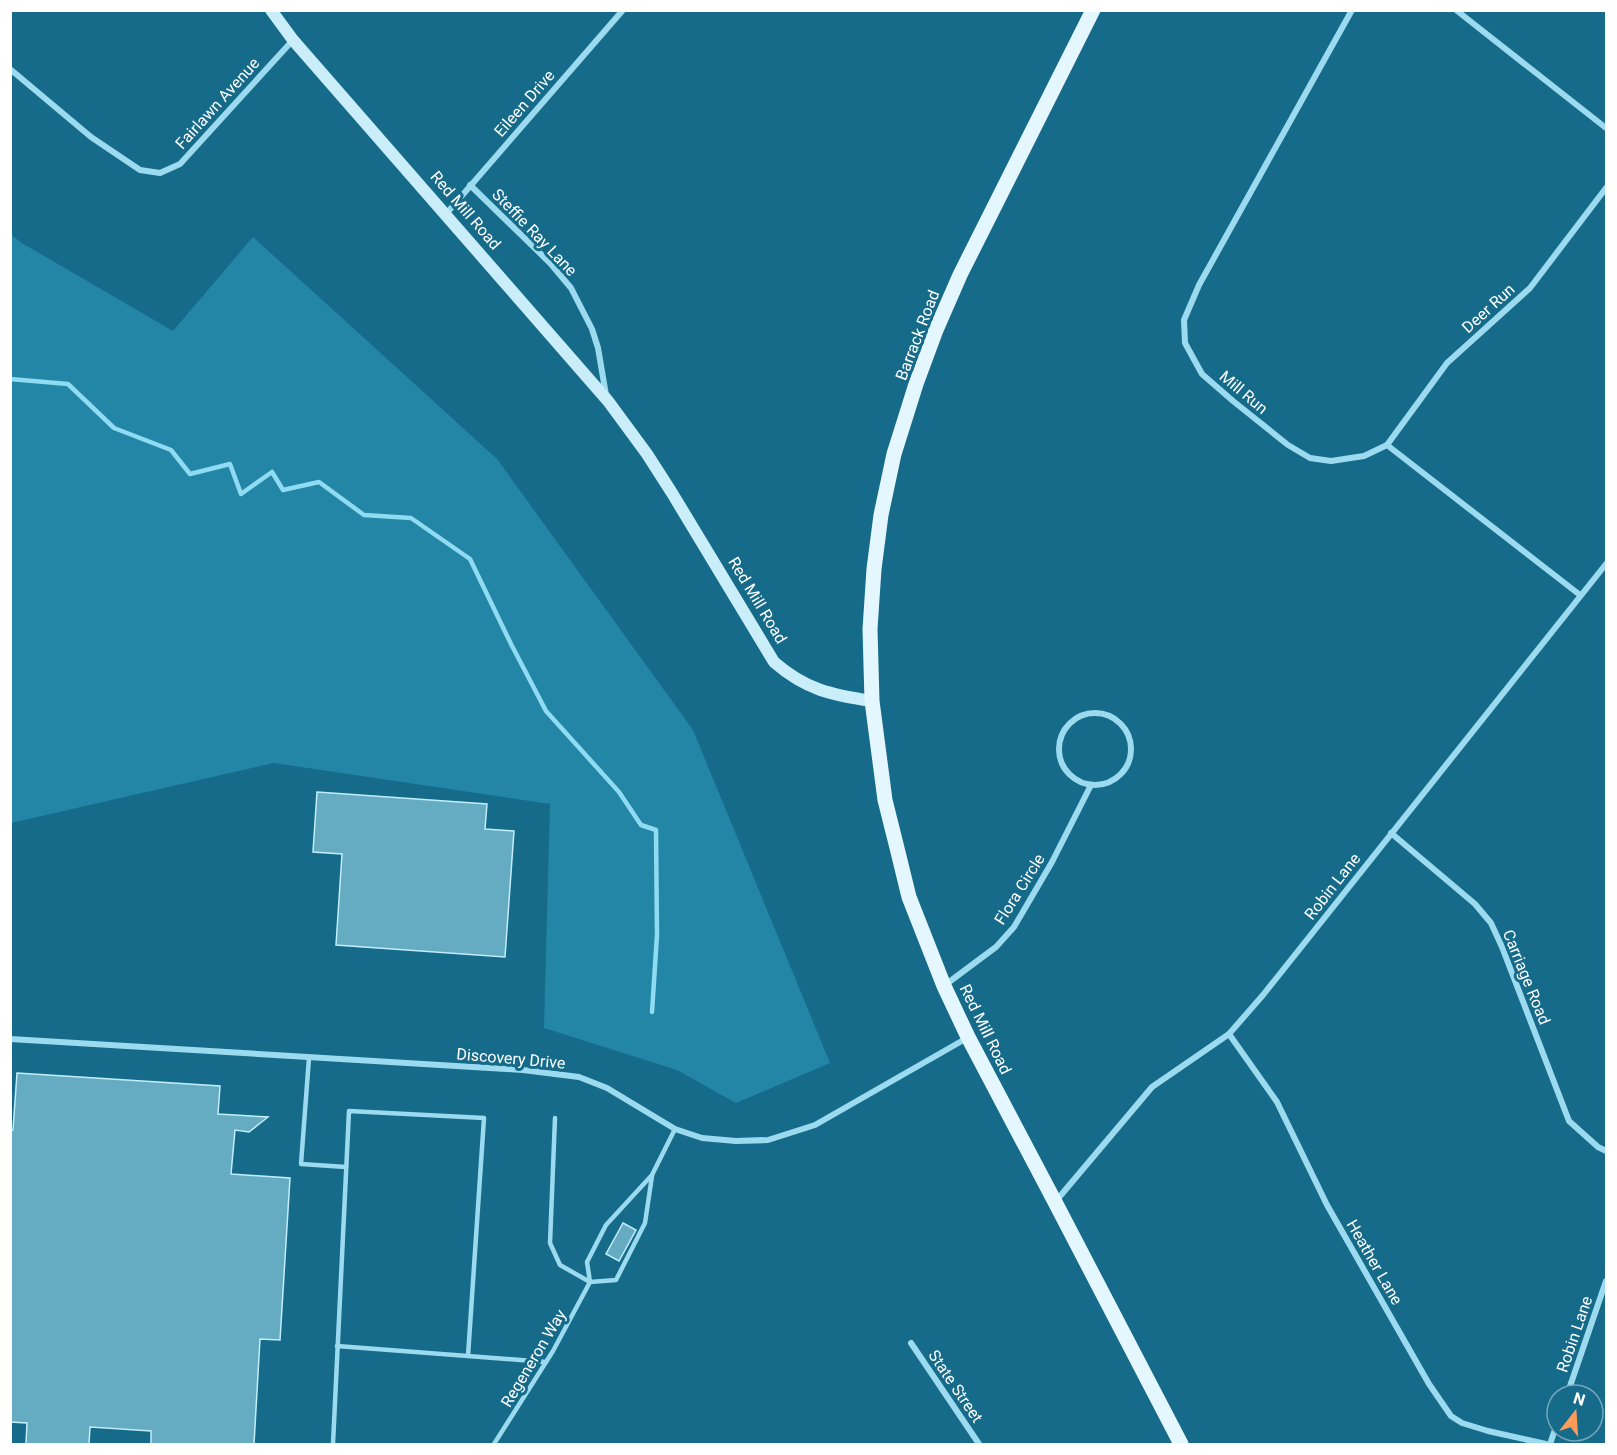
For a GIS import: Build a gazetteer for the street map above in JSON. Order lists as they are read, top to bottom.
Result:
{
  "streets": {
    "main road": ["Red Mill Road", "Barrack Road"],
    "street": [
      "Fairlawn Avenue",
      "Eileen Drive",
      "Steffie Ray Lane",
      "Deer Run",
      "Mill Run",
      "Robin Lane",
      "Flora Circle",
      "Carriage Road",
      "Discovery Drive",
      "Heather Lane",
      "State Street"
    ],
    "lane": ["Regeneron Way"]
  },
  "crossings": [
    ["Fairlawn Avenue", "Red Mill Road"],
    ["Eileen Drive", "Red Mill Road"],
    ["Eileen Drive", "Steffie Ray Lane"],
    ["Red Mill Road", "Steffie Ray Lane"],
    ["Red Mill Road", "Barrack Road"],
    ["Red Mill Road", "Robin Lane"],
    ["Red Mill Road", "Flora Circle"],
    ["Red Mill Road", "Discovery Drive"],
    ["Deer Run", "Mill Run"],
    ["Robin Lane", "Carriage Road"],
    ["Robin Lane", "Heather Lane"],
    ["Discovery Drive", "Regeneron Way"]
  ],
  "north": "top"
}
